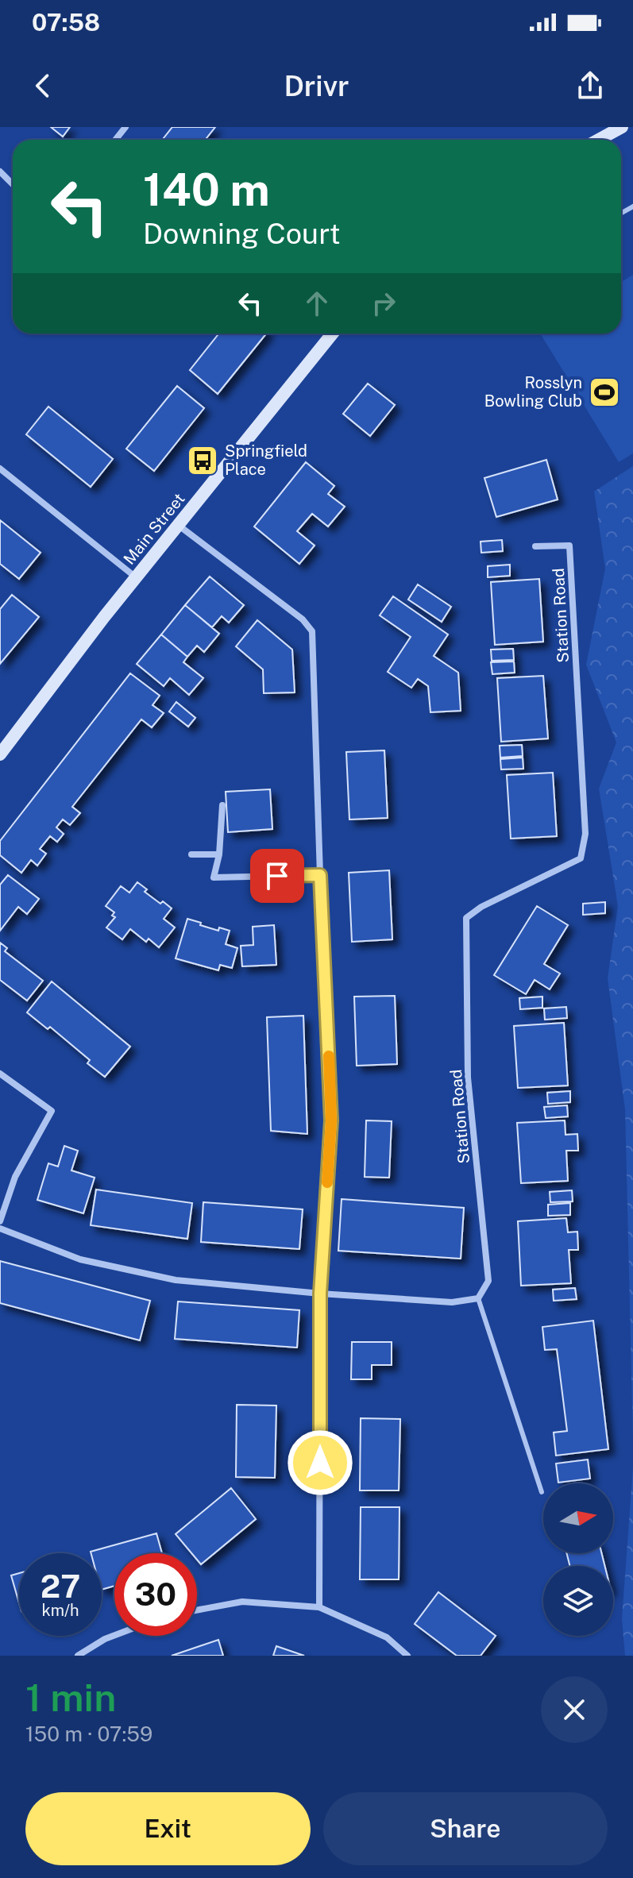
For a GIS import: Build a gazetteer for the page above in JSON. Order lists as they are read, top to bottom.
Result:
{
  "streets": {
    "main road": ["Main Street"],
    "street": ["Station Road"]
  },
  "places": {
    "sports": ["Rosslyn Bowling Club"],
    "bus stop": ["Springfield Place"]
  },
  "north": "right",
  "page": {
    "status": "07:58",
    "header": "Drivr",
    "turn": ["140 m", "Downing Court"],
    "speed": "27 km/h",
    "limit": "30",
    "heading": ["1 min", "150 m · 07:59"],
    "buttons": ["Exit", "Share"]
  }
}
